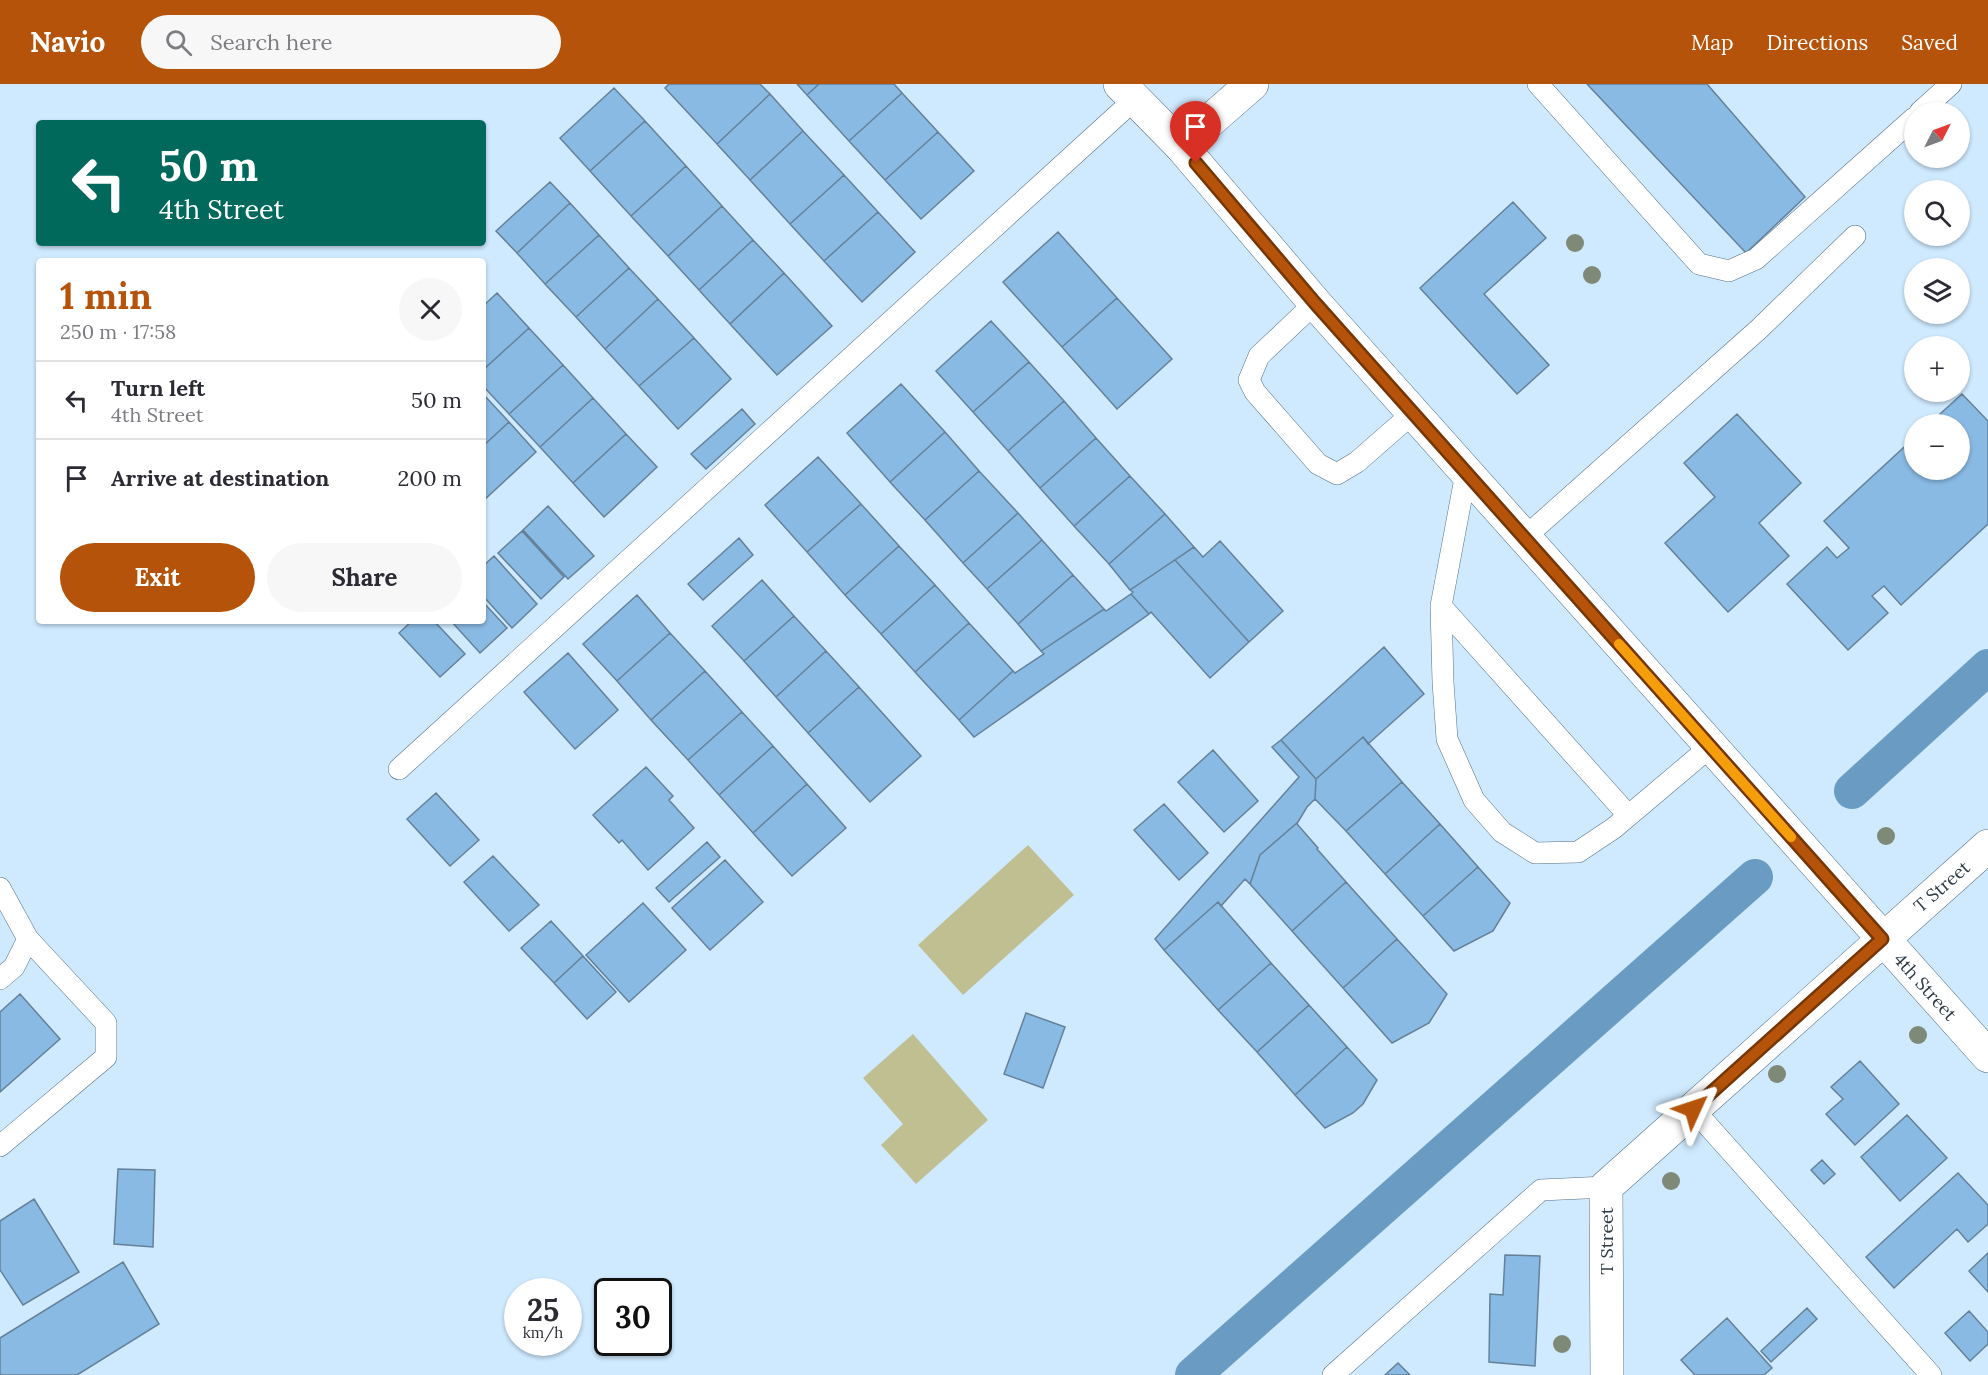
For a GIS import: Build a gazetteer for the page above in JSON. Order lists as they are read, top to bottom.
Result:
{
  "streets": {
    "street": ["T Street", "4th Street"]
  },
  "crossings": [
    ["T Street", "4th Street"]
  ],
  "north": "top right",
  "page": {
    "header": "Navio",
    "search": "Search here",
    "nav": ["Map", "Directions", "Saved"],
    "map_buttons": ["+", "−"],
    "turn": ["50 m", "4th Street"],
    "heading": ["1 min", "250 m · 17:58"],
    "list": [
      {
        "name": "Turn left",
        "note": "4th Street",
        "value": "50 m"
      },
      {
        "name": "Arrive at destination",
        "value": "200 m"
      }
    ],
    "buttons": ["Exit", "Share"],
    "speed": "25 km/h",
    "limit": "30"
  }
}
